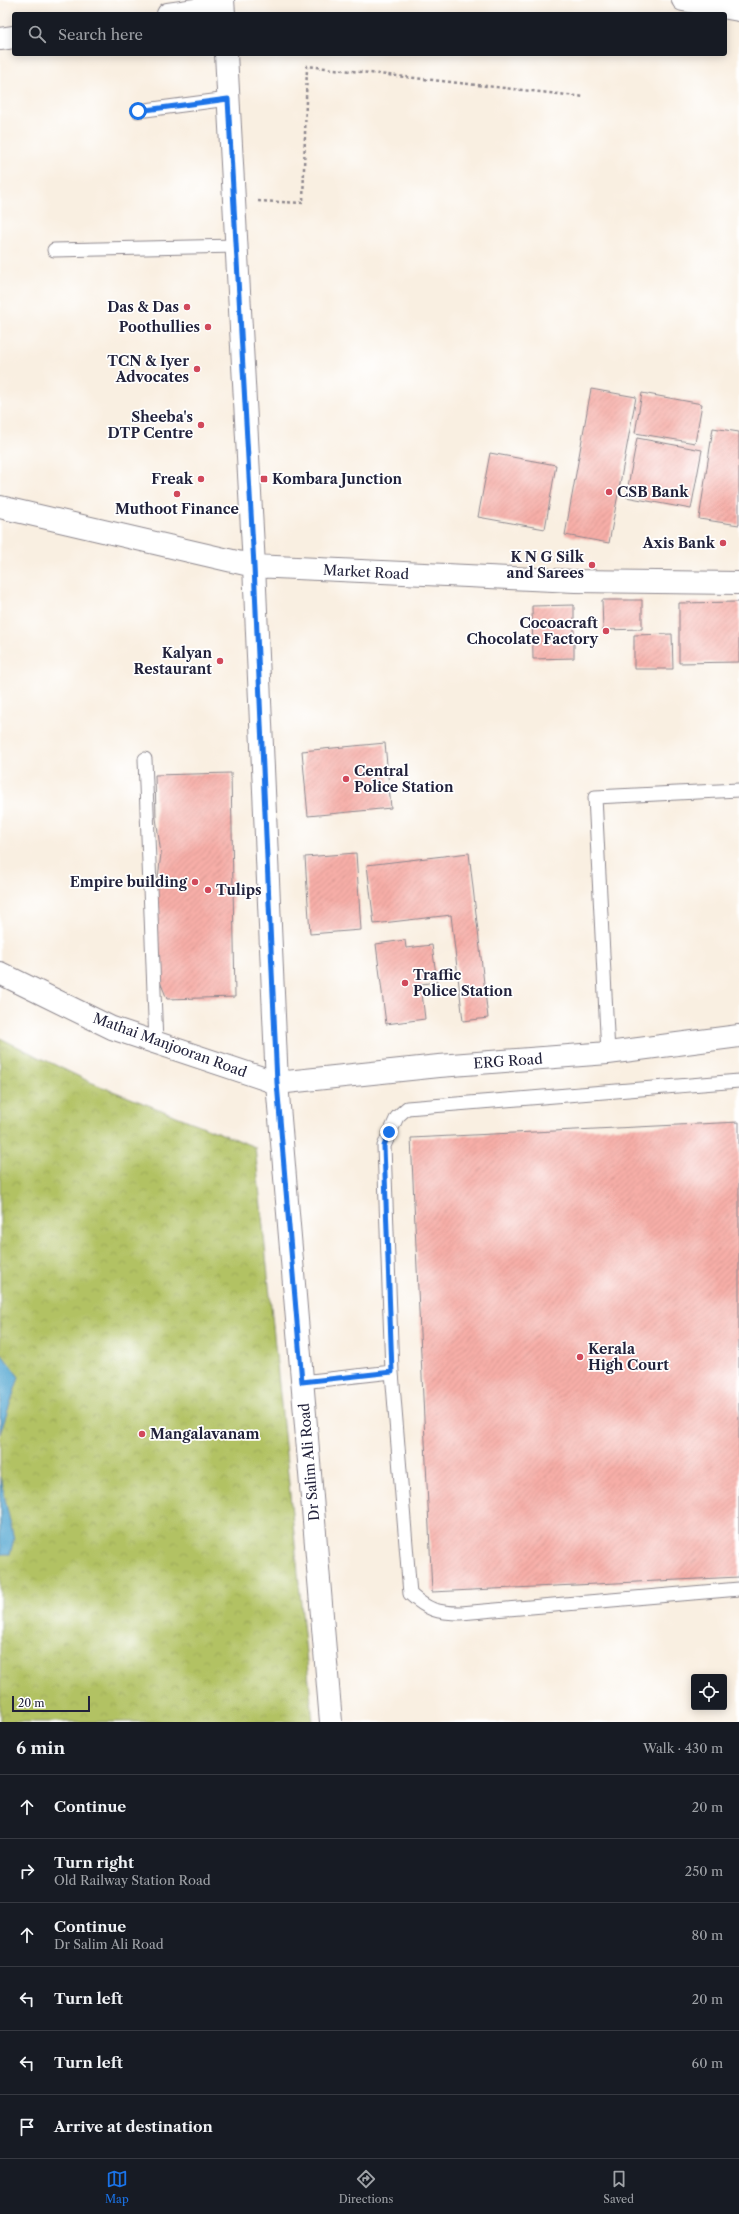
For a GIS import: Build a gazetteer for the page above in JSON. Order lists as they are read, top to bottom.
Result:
{
  "streets": {
    "street": [
      "Market Road",
      "Mathai Manjooran Road",
      "ERG Road",
      "Dr Salim Ali Road"
    ]
  },
  "crossings": [
    ["Market Road", "Dr Salim Ali Road"],
    ["Mathai Manjooran Road", "ERG Road"],
    ["Mathai Manjooran Road", "Dr Salim Ali Road"],
    ["ERG Road", "Dr Salim Ali Road"]
  ],
  "places": {
    "other": [
      "Das & Das",
      "Poothullies",
      "TCN & Iyer Advocates",
      "Sheeba's DTP Centre",
      "Freak",
      "CSB Bank",
      "Muthoot Finance",
      "Axis Bank",
      "K N G Silk and Sarees",
      "Cocoacraft Chocolate Factory",
      "Kalyan Restaurant",
      "Central Police Station",
      "Empire building",
      "Tulips",
      "Traffic Police Station",
      "Kerala High Court",
      "Mangalavanam"
    ],
    "transit": ["Kombara Junction"]
  },
  "scale_bar": "20 m",
  "page": {
    "search": "Search here",
    "scale": "20 m",
    "heading": ["6 min", "Walk · 430 m"],
    "list": [
      ["Continue", "20 m"],
      ["Turn right", "Old Railway Station Road", "250 m"],
      ["Continue", "Dr Salim Ali Road", "80 m"],
      ["Turn left", "20 m"],
      ["Turn left", "60 m"],
      "Arrive at destination"
    ],
    "nav": ["Map", "Directions", "Saved"]
  }
}
